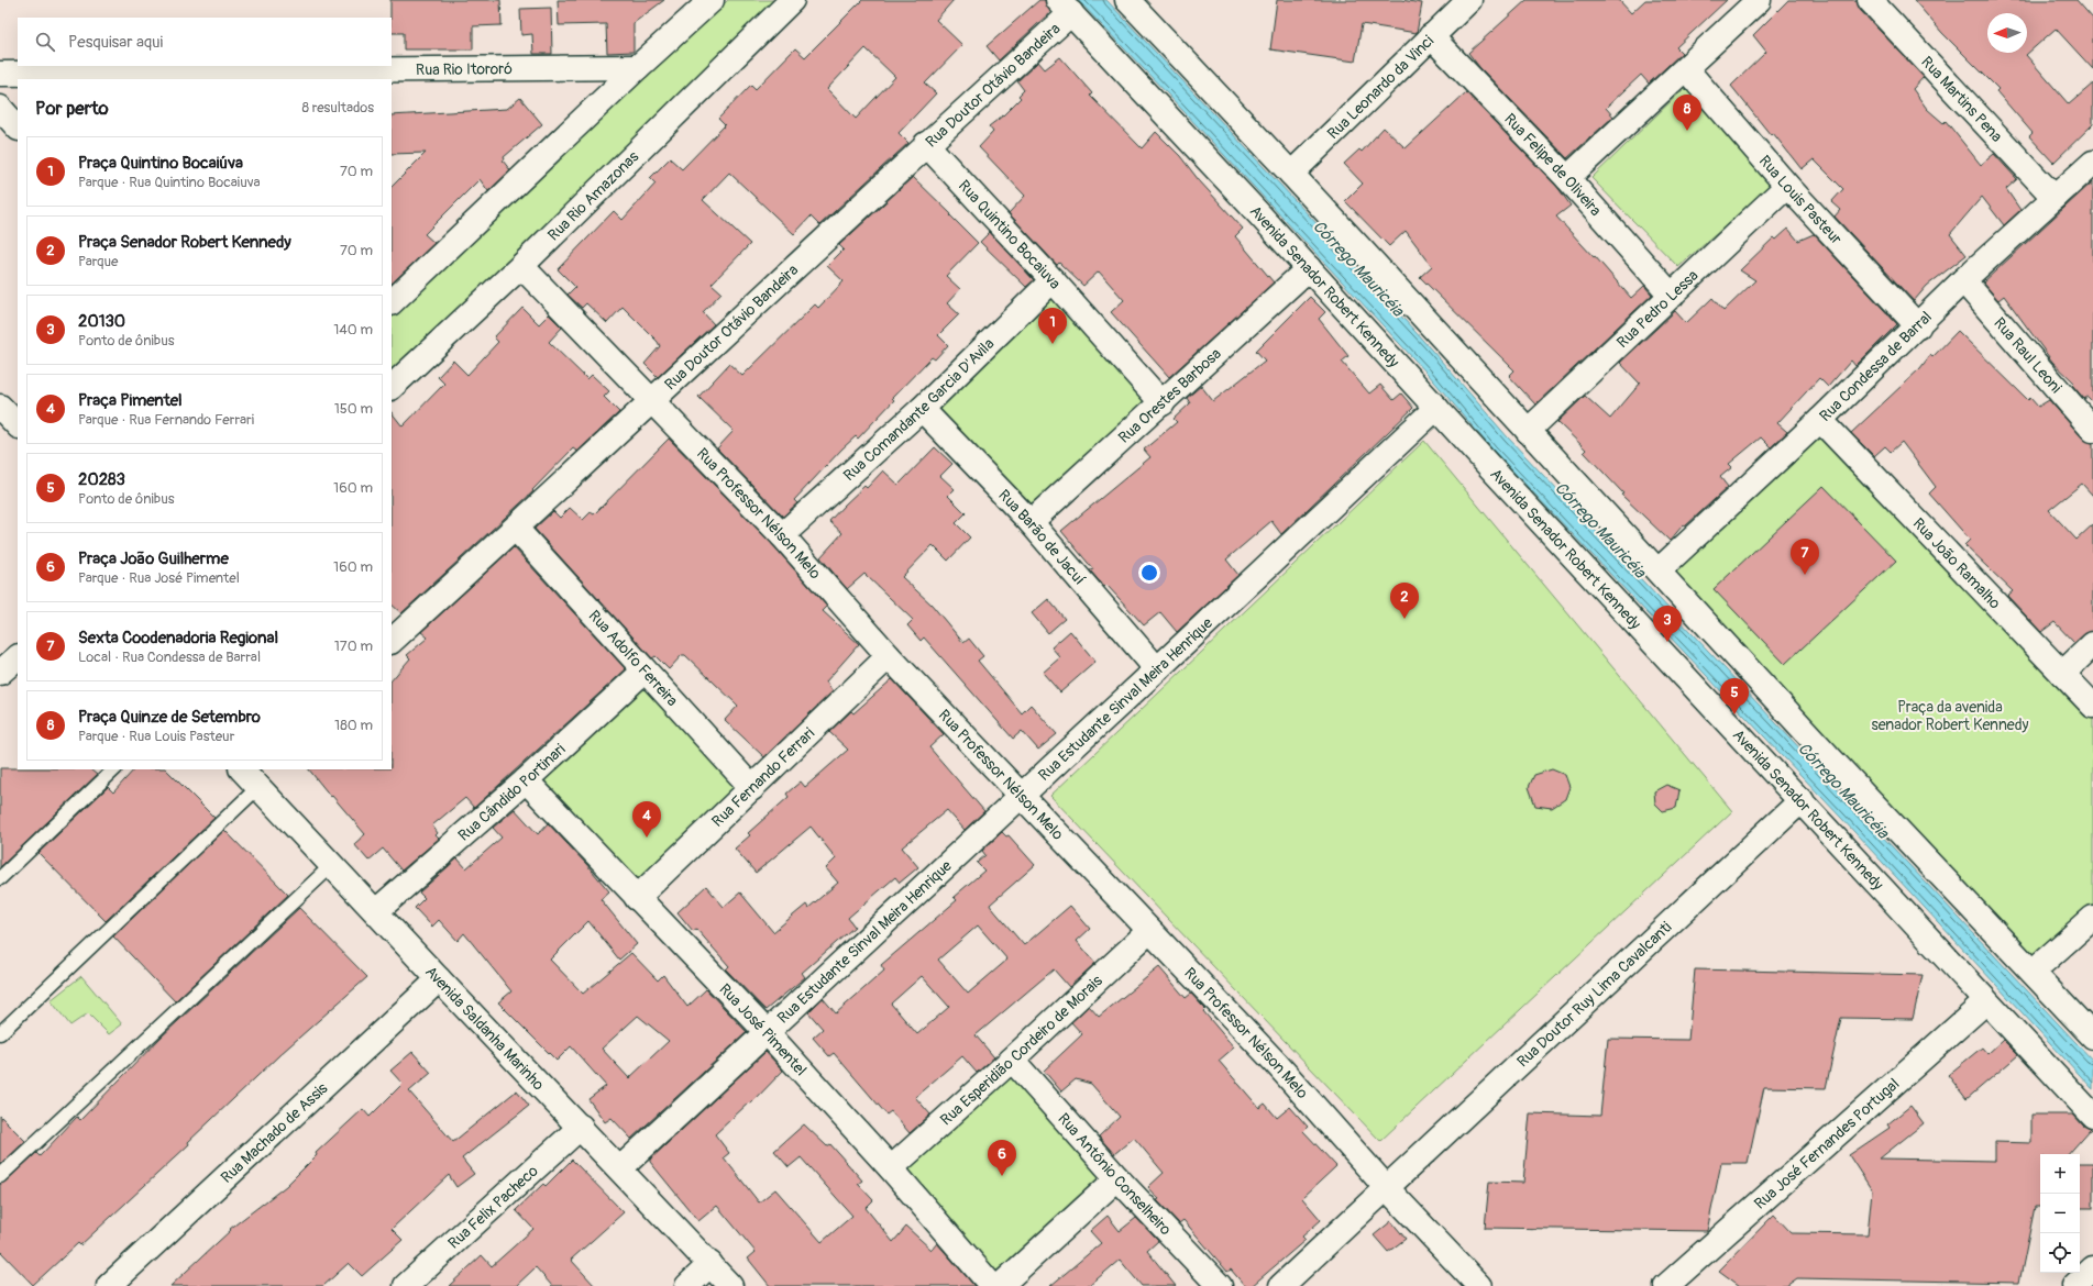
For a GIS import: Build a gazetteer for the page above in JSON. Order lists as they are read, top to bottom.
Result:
{
  "streets": {
    "street": [
      "Rua Rio Itororó",
      "Rua Doutor Otávio Bandeira",
      "Rua Leonardo da Vinci",
      "Rua Martins Pena",
      "Rua Felipe de Oliveira",
      "Rua Rio Amazonas",
      "Rua Louis Pasteur",
      "Rua Quintino Bocaiuva",
      "Avenida Senador Robert Kennedy",
      "Rua Pedro Lessa",
      "Rua Raul Leoni",
      "Rua Condessa de Barral",
      "Rua Orestes Barbosa",
      "Rua Comandante Garcia D'Avila",
      "Rua Professor Nélson Melo",
      "Rua Barão de Jacuí",
      "Rua João Ramalho",
      "Rua Adolfo Ferreira",
      "Rua Estudante Sinval Meira Henrique",
      "Rua Fernando Ferrari",
      "Rua Cândido Portinari",
      "Rua Doutor Ruy Lima Cavalcanti",
      "Avenida Saldanha Marinho",
      "Rua José Pimentel",
      "Rua Esperidião Cordeiro de Morais",
      "Rua Machado de Assis",
      "Rua José Fernandes Portugal",
      "Rua Antônio Conselheiro",
      "Rua Felix Pacheco"
    ]
  },
  "crossings": [
    ["Rua Doutor Otávio Bandeira", "Rua Quintino Bocaiuva"],
    ["Rua Doutor Otávio Bandeira", "Avenida Senador Robert Kennedy"],
    ["Rua Doutor Otávio Bandeira", "Rua Professor Nélson Melo"],
    ["Rua Doutor Otávio Bandeira", "Rua Adolfo Ferreira"],
    ["Rua Leonardo da Vinci", "Rua Felipe de Oliveira"],
    ["Rua Martins Pena", "Rua Condessa de Barral"],
    ["Rua Felipe de Oliveira", "Rua Pedro Lessa"],
    ["Rua Rio Amazonas", "Rua Professor Nélson Melo"],
    ["Rua Louis Pasteur", "Rua Pedro Lessa"],
    ["Rua Louis Pasteur", "Rua Condessa de Barral"],
    ["Rua Quintino Bocaiuva", "Rua Orestes Barbosa"],
    ["Rua Quintino Bocaiuva", "Rua Comandante Garcia D'Avila"],
    ["Avenida Senador Robert Kennedy", "Rua Orestes Barbosa"],
    ["Avenida Senador Robert Kennedy", "Rua Estudante Sinval Meira Henrique"],
    ["Avenida Senador Robert Kennedy", "Rua Doutor Ruy Lima Cavalcanti"],
    ["Avenida Senador Robert Kennedy", "Rua José Fernandes Portugal"],
    ["Rua Raul Leoni", "Rua Condessa de Barral"],
    ["Rua Condessa de Barral", "Rua João Ramalho"],
    ["Rua Orestes Barbosa", "Rua Barão de Jacuí"],
    ["Rua Comandante Garcia D'Avila", "Rua Professor Nélson Melo"],
    ["Rua Comandante Garcia D'Avila", "Rua Barão de Jacuí"],
    ["Rua Professor Nélson Melo", "Rua Estudante Sinval Meira Henrique"],
    ["Rua Professor Nélson Melo", "Rua Fernando Ferrari"],
    ["Rua Professor Nélson Melo", "Rua Doutor Ruy Lima Cavalcanti"],
    ["Rua Professor Nélson Melo", "Rua Esperidião Cordeiro de Morais"],
    ["Rua Barão de Jacuí", "Rua Estudante Sinval Meira Henrique"],
    ["Rua Adolfo Ferreira", "Rua Fernando Ferrari"],
    ["Rua Adolfo Ferreira", "Rua Cândido Portinari"],
    ["Rua Estudante Sinval Meira Henrique", "Avenida Saldanha Marinho"],
    ["Rua Estudante Sinval Meira Henrique", "Rua José Pimentel"],
    ["Rua Fernando Ferrari", "Rua José Pimentel"],
    ["Rua Cândido Portinari", "Avenida Saldanha Marinho"],
    ["Rua Cândido Portinari", "Rua José Pimentel"],
    ["Avenida Saldanha Marinho", "Rua Machado de Assis"],
    ["Avenida Saldanha Marinho", "Rua Felix Pacheco"],
    ["Rua José Pimentel", "Rua Esperidião Cordeiro de Morais"],
    ["Rua Esperidião Cordeiro de Morais", "Rua Antônio Conselheiro"]
  ],
  "water": ["Córrego Mauricéia"],
  "parks": ["Praça da avenida senador Robert Kennedy"],
  "north": "left",
  "page": {
    "search": "Pesquisar aqui",
    "heading": ["Por perto", "8 resultados"],
    "pins": [
      "8",
      "1",
      "7",
      "2",
      "3",
      "5",
      "4",
      "6"
    ],
    "list": [
      {
        "mark": "1",
        "name": "Praça Quintino Bocaiúva",
        "note": "Parque · Rua Quintino Bocaiuva",
        "value": "70 m"
      },
      {
        "mark": "2",
        "name": "Praça Senador Robert Kennedy",
        "note": "Parque",
        "value": "70 m"
      },
      {
        "mark": "3",
        "name": "20130",
        "note": "Ponto de ônibus",
        "value": "140 m"
      },
      {
        "mark": "4",
        "name": "Praça Pimentel",
        "note": "Parque · Rua Fernando Ferrari",
        "value": "150 m"
      },
      {
        "mark": "5",
        "name": "20283",
        "note": "Ponto de ônibus",
        "value": "160 m"
      },
      {
        "mark": "6",
        "name": "Praça João Guilherme",
        "note": "Parque · Rua José Pimentel",
        "value": "160 m"
      },
      {
        "mark": "7",
        "name": "Sexta Coodenadoria Regional",
        "note": "Local · Rua Condessa de Barral",
        "value": "170 m"
      },
      {
        "mark": "8",
        "name": "Praça Quinze de Setembro",
        "note": "Parque · Rua Louis Pasteur",
        "value": "180 m"
      }
    ],
    "map_buttons": ["+", "−"]
  }
}
